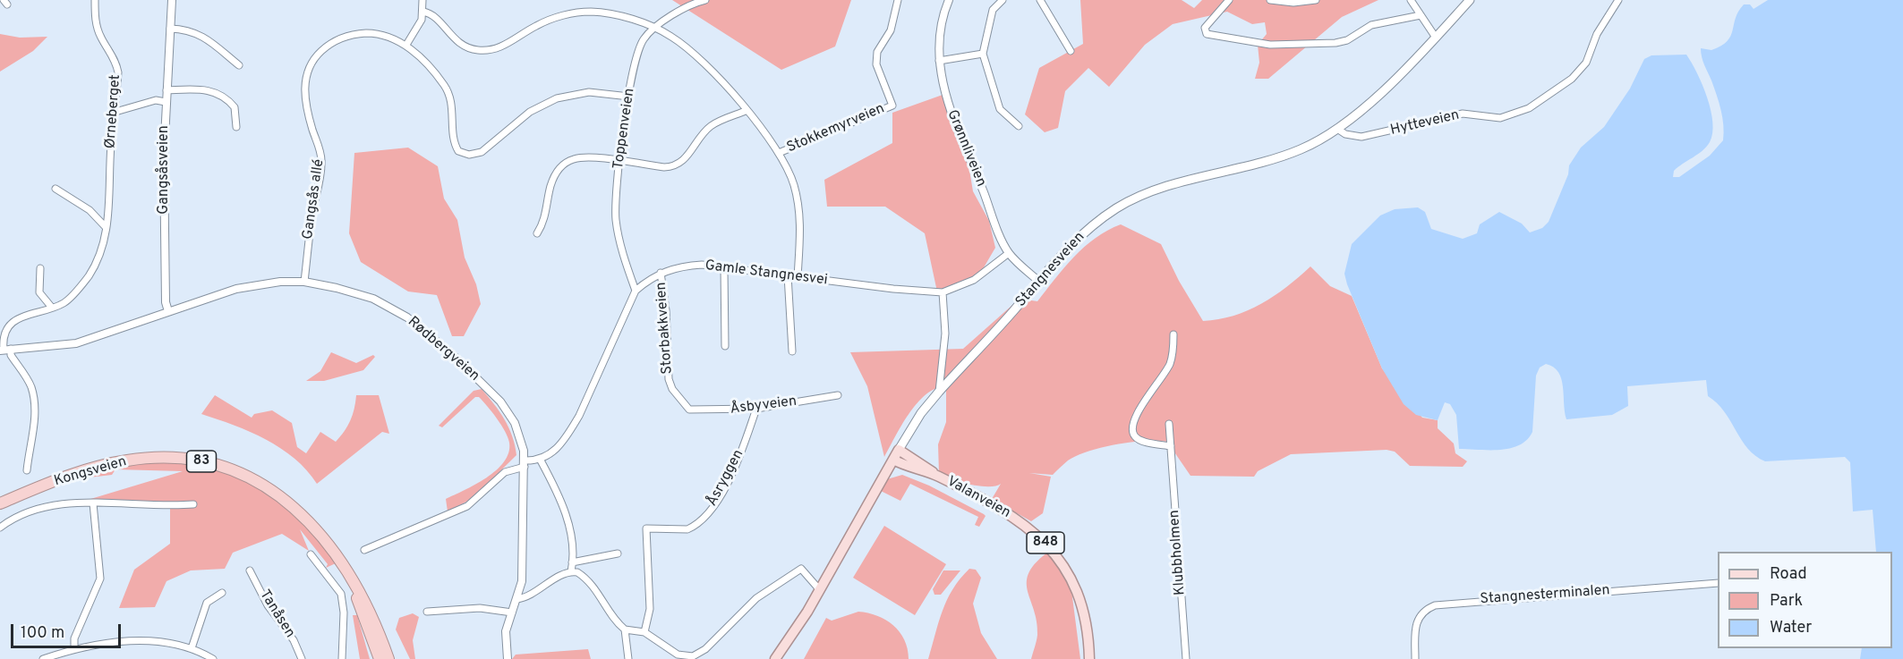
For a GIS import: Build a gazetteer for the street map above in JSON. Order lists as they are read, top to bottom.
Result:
{
  "streets": {
    "highway": ["83", "Kongsveien"],
    "main road": ["Stangnesveien", "Valanveien", "848"],
    "street": [
      "Ørneberget",
      "Hytteveien",
      "Toppenveien",
      "Stokkemyrveien",
      "Grønnliveien",
      "Gangsåsveien",
      "Gangsås allé",
      "Gamle Stangnesvei",
      "Storbakkveien",
      "Rødbergveien",
      "Åsbyveien",
      "Åsryggen",
      "Klubbholmen",
      "Stangnesterminalen",
      "Tanåsen"
    ]
  },
  "crossings": [
    ["Ørneberget", "Rødbergveien"],
    ["Hytteveien", "Stangnesveien"],
    ["Toppenveien", "Stokkemyrveien"],
    ["Toppenveien", "Gangsås allé"],
    ["Toppenveien", "Gamle Stangnesvei"],
    ["Stokkemyrveien", "Gamle Stangnesvei"],
    ["Grønnliveien", "Stangnesveien"],
    ["Grønnliveien", "Gamle Stangnesvei"],
    ["Gangsåsveien", "Rødbergveien"],
    ["Gangsås allé", "Rødbergveien"],
    ["Stangnesveien", "Valanveien"],
    ["Gamle Stangnesvei", "Storbakkveien"],
    ["Storbakkveien", "Åsbyveien"],
    ["Åsbyveien", "Åsryggen"]
  ],
  "legend": ["Road", "Park", "Water"],
  "scale_bar": "100 m"
}
